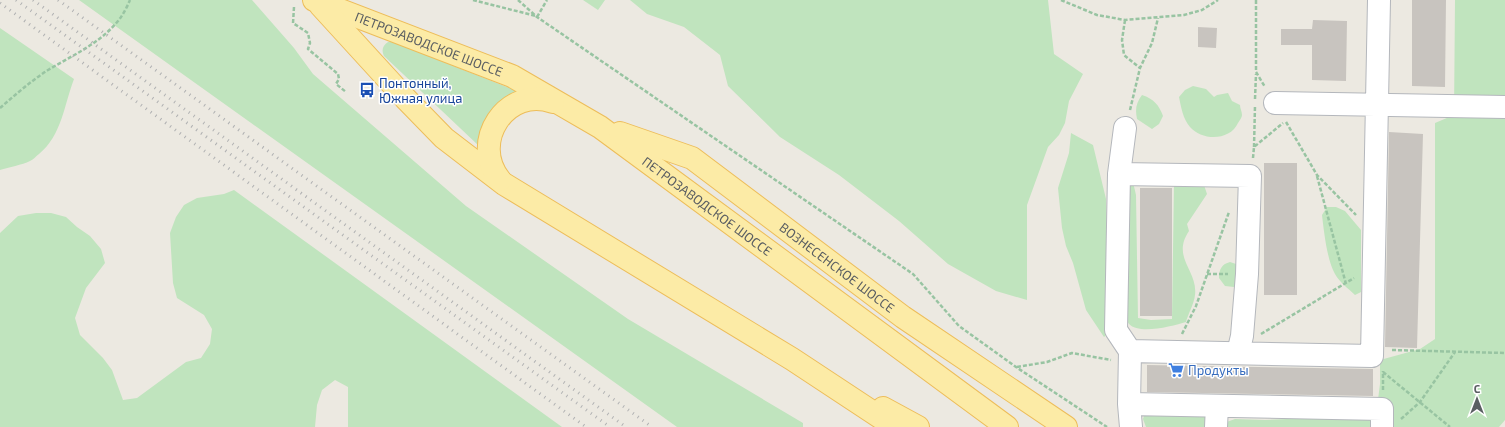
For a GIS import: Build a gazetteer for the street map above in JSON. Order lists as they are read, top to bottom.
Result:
{
  "streets": {
    "main road": ["ПЕТРОЗАВОДСКОЕ ШОССЕ", "ВОЗНЕСЕНСКОЕ ШОССЕ"]
  },
  "crossings": [
    ["ПЕТРОЗАВОДСКОЕ ШОССЕ", "ВОЗНЕСЕНСКОЕ ШОССЕ"]
  ],
  "places": {
    "bus stop": ["Понтонный, Южная улица"],
    "supermarket": ["Продукты"]
  },
  "north": "top"
}
